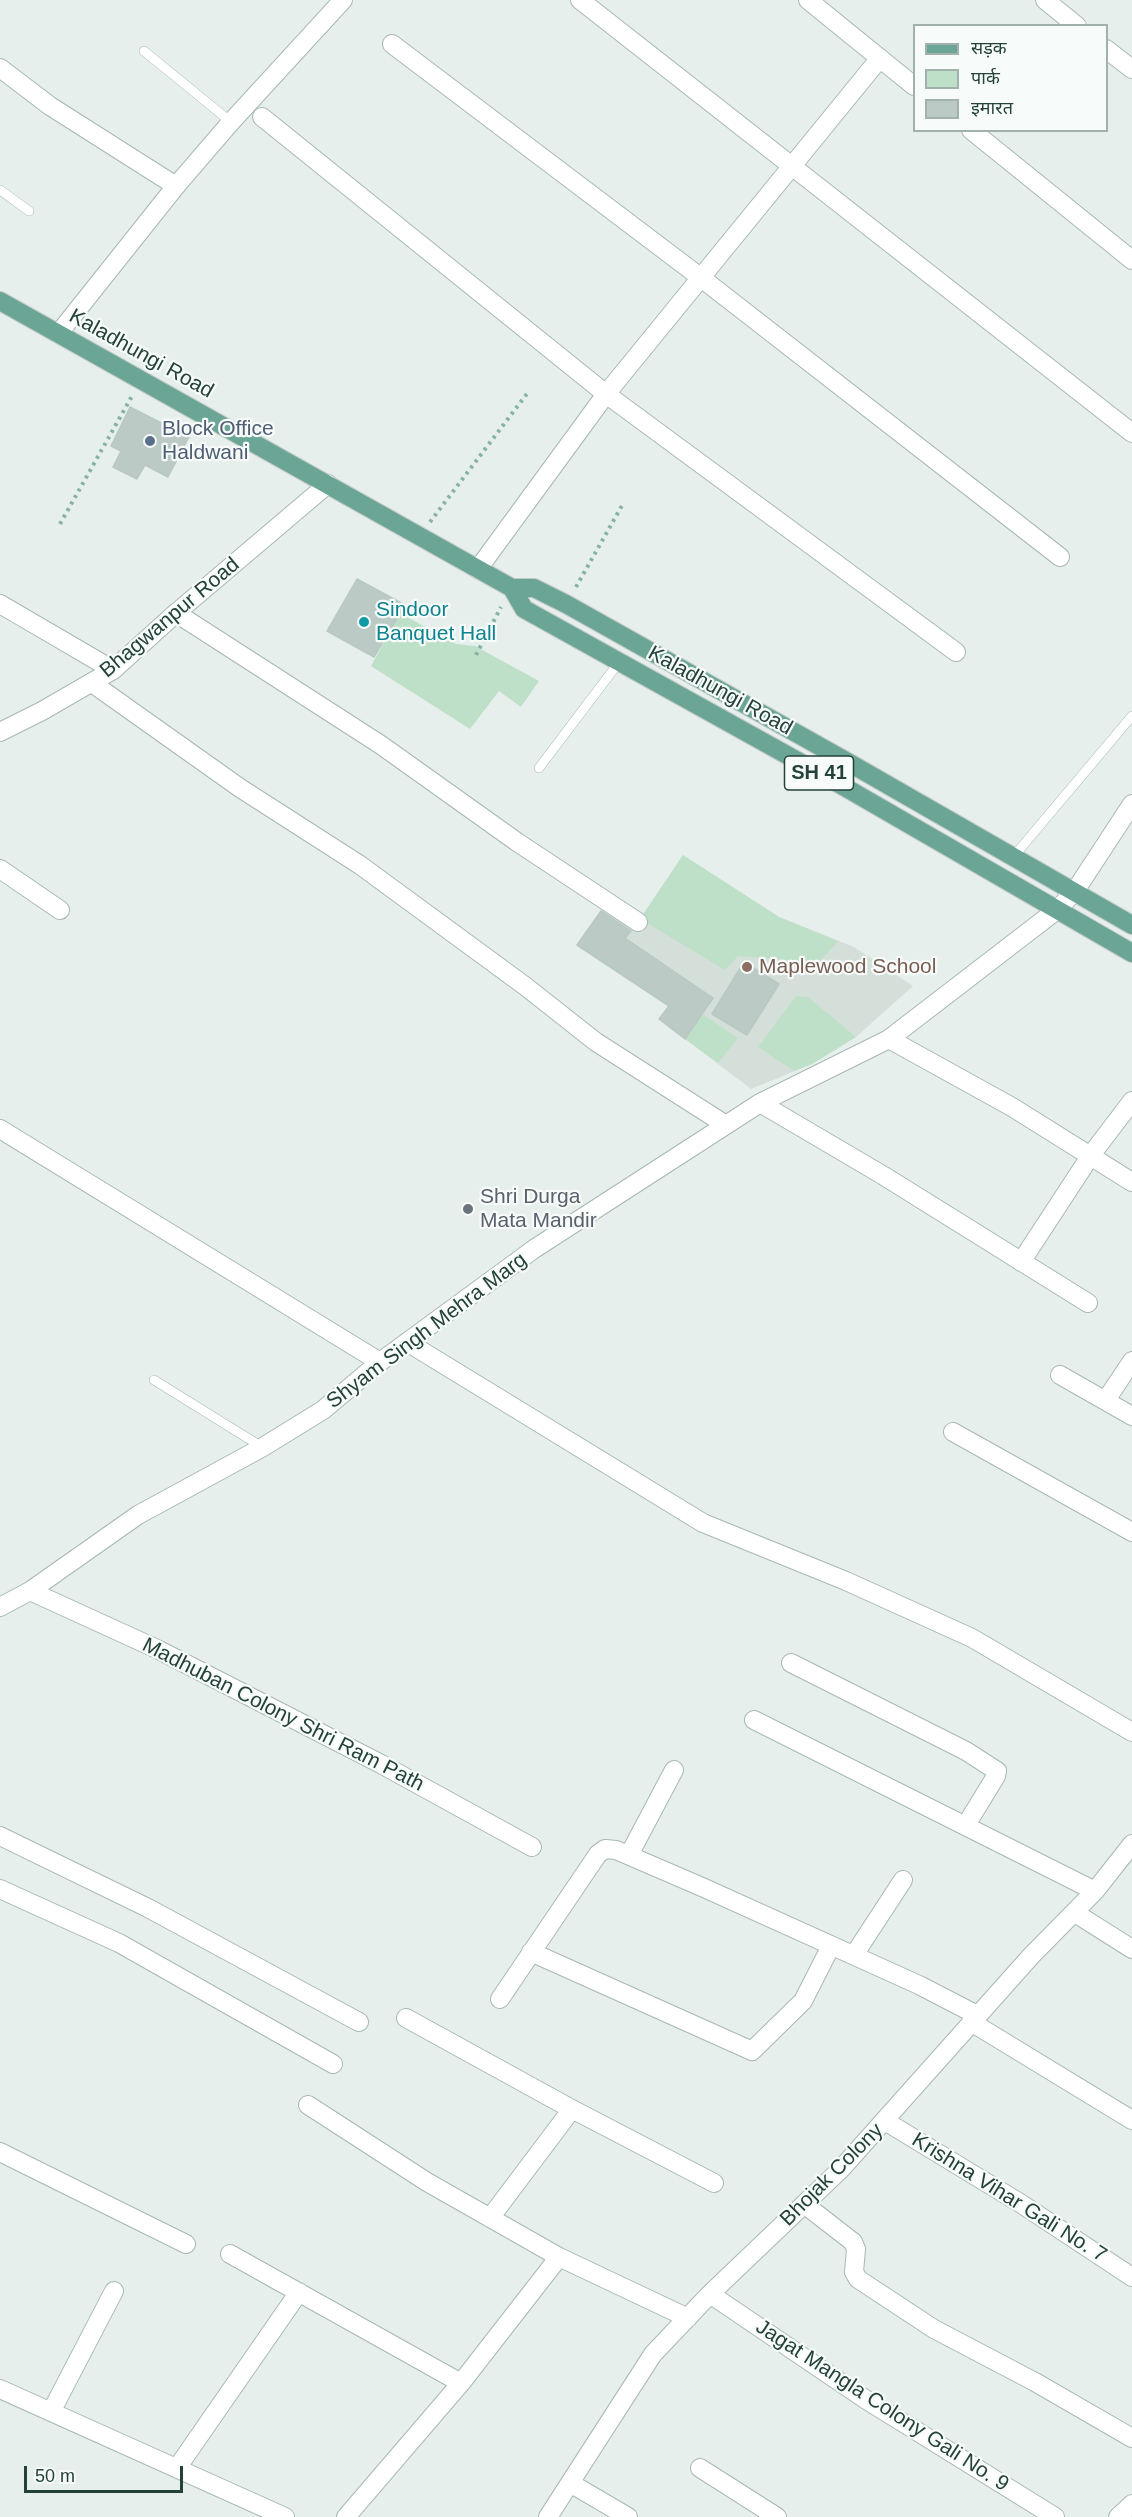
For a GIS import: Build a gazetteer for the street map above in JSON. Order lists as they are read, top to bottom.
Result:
{
  "streets": {
    "main road": ["Kaladhungi Road", "SH 41"],
    "street": [
      "Bhagwanpur Road",
      "Shyam Singh Mehra Marg",
      "Madhuban Colony Shri Ram Path",
      "Bhojak Colony",
      "Krishna Vihar Gali No. 7",
      "Jagat Mangla Colony Gali No. 9"
    ]
  },
  "crossings": [
    ["Kaladhungi Road", "Bhagwanpur Road"],
    ["Kaladhungi Road", "Shyam Singh Mehra Marg"],
    ["Shyam Singh Mehra Marg", "Madhuban Colony Shri Ram Path"],
    ["Bhojak Colony", "Krishna Vihar Gali No. 7"],
    ["Bhojak Colony", "Jagat Mangla Colony Gali No. 9"]
  ],
  "places": [
    "Block Office Haldwani",
    "Sindoor Banquet Hall",
    "Maplewood School",
    "Shri Durga Mata Mandir"
  ],
  "legend": ["सड़क", "पार्क", "इमारत"],
  "scale_bar": "50 m"
}
